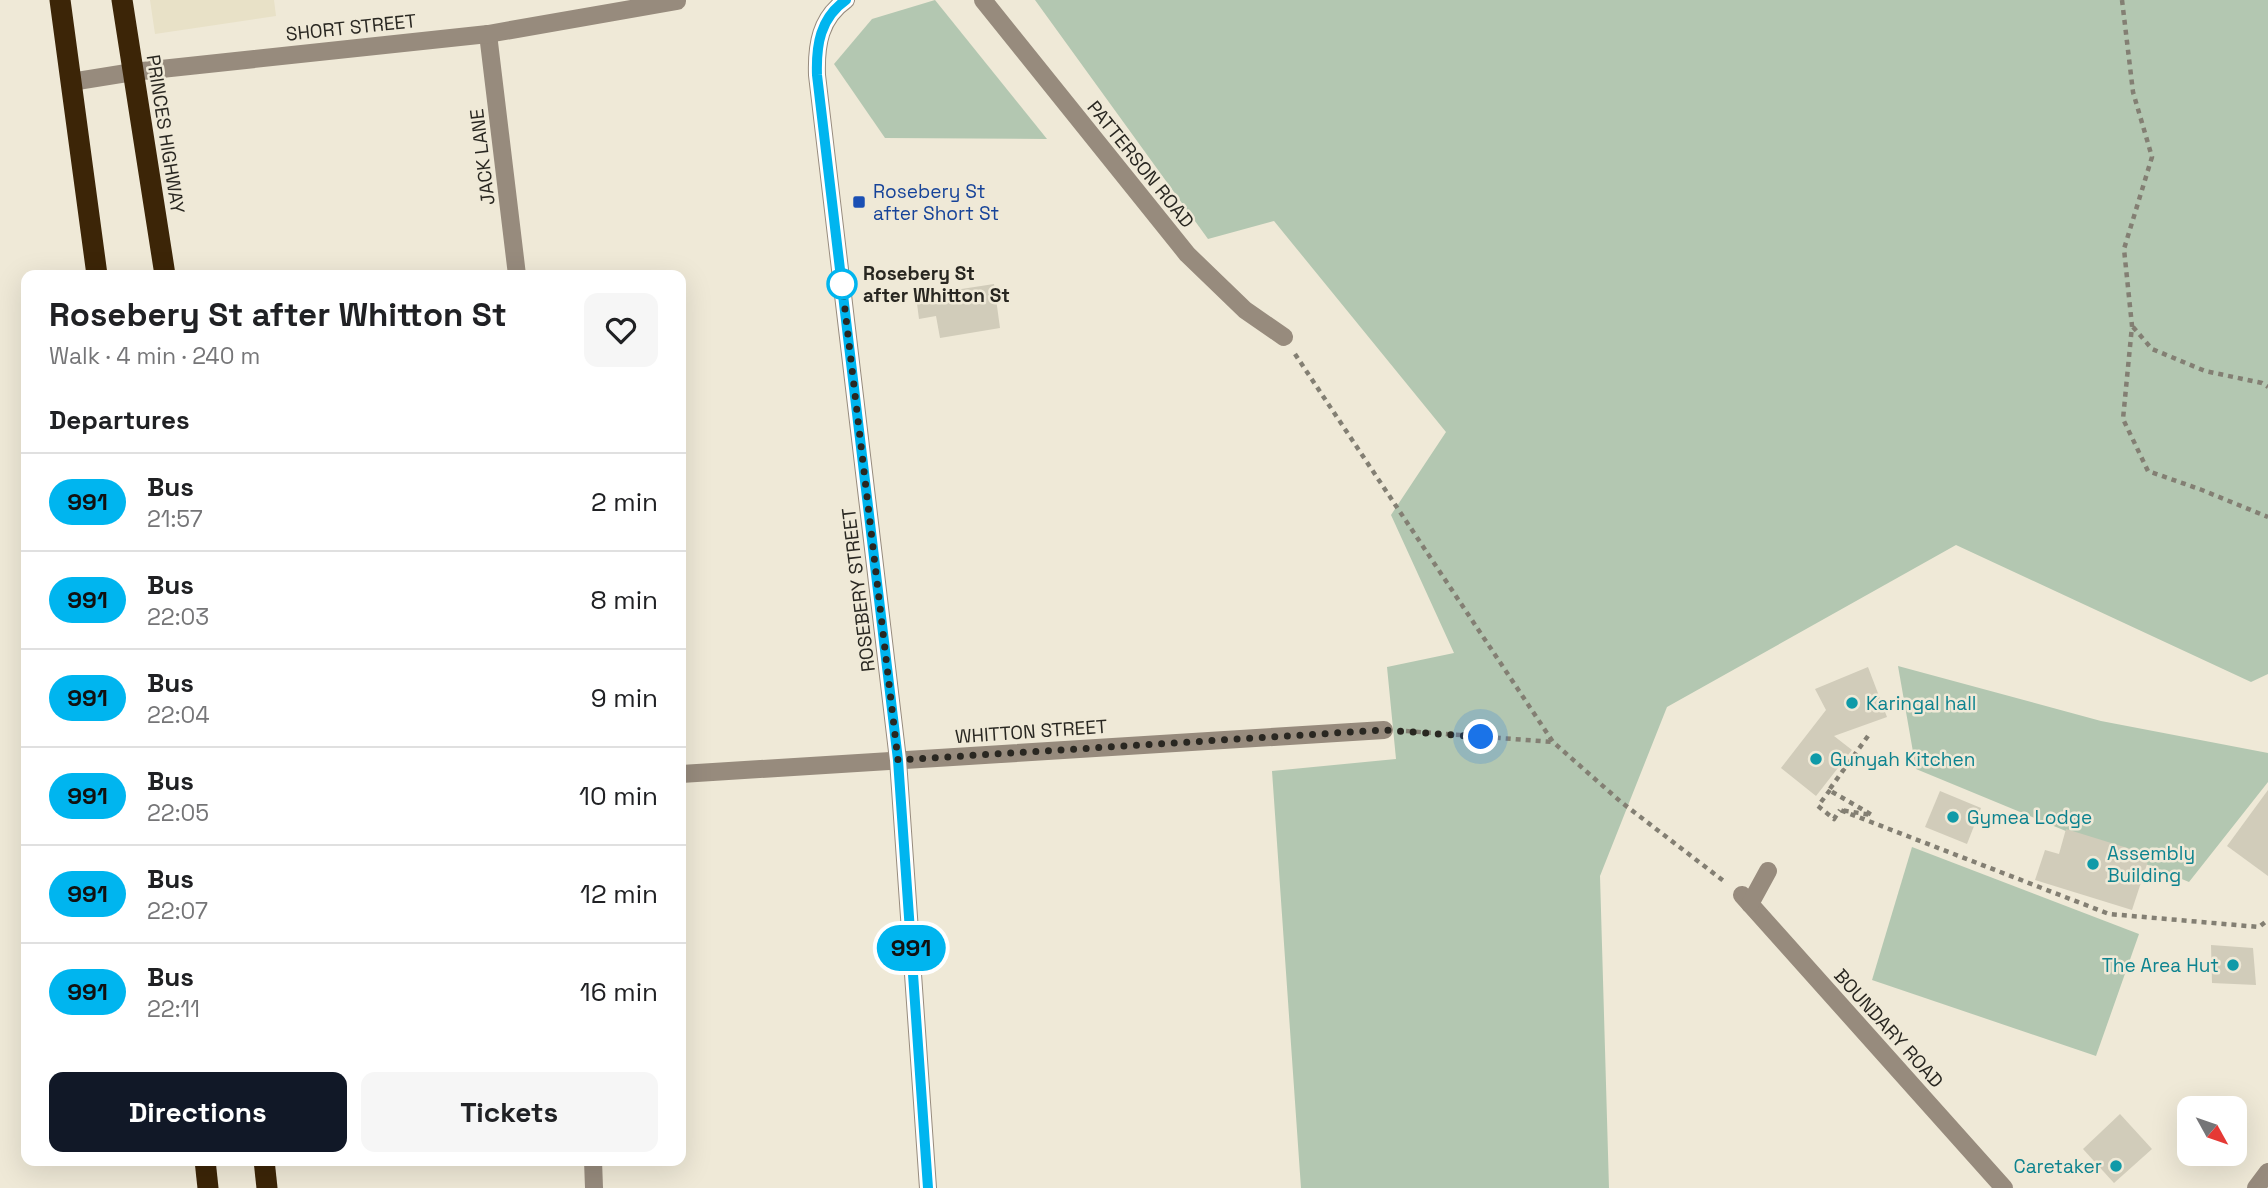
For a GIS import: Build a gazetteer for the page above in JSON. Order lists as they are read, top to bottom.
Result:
{
  "streets": {
    "highway": ["PRINCES HIGHWAY"],
    "street": [
      "SHORT STREET",
      "JACK LANE",
      "PATTERSON ROAD",
      "ROSEBERY STREET",
      "WHITTON STREET",
      "BOUNDARY ROAD"
    ]
  },
  "crossings": [
    ["SHORT STREET", "PRINCES HIGHWAY"],
    ["SHORT STREET", "JACK LANE"],
    ["ROSEBERY STREET", "WHITTON STREET"]
  ],
  "places": {
    "transit": ["Rosebery St after Short St"],
    "other": [
      "Rosebery St after Whitton St",
      "Karingal hall",
      "Gunyah Kitchen",
      "Gymea Lodge",
      "Assembly Building",
      "The Area Hut",
      "Caretaker"
    ]
  },
  "lines": ["bus line 991"],
  "north": "bottom right",
  "page": {
    "on_map": "991",
    "heading": [
      ["Rosebery St after Whitton St", "Walk · 4 min · 240 m"],
      "Departures"
    ],
    "list": [
      {
        "mark": "991",
        "name": "Bus",
        "note": "21:57",
        "value": "2 min"
      },
      {
        "mark": "991",
        "name": "Bus",
        "note": "22:03",
        "value": "8 min"
      },
      {
        "mark": "991",
        "name": "Bus",
        "note": "22:04",
        "value": "9 min"
      },
      {
        "mark": "991",
        "name": "Bus",
        "note": "22:05",
        "value": "10 min"
      },
      {
        "mark": "991",
        "name": "Bus",
        "note": "22:07",
        "value": "12 min"
      },
      {
        "mark": "991",
        "name": "Bus",
        "note": "22:11",
        "value": "16 min"
      }
    ],
    "buttons": ["Directions", "Tickets"]
  }
}
